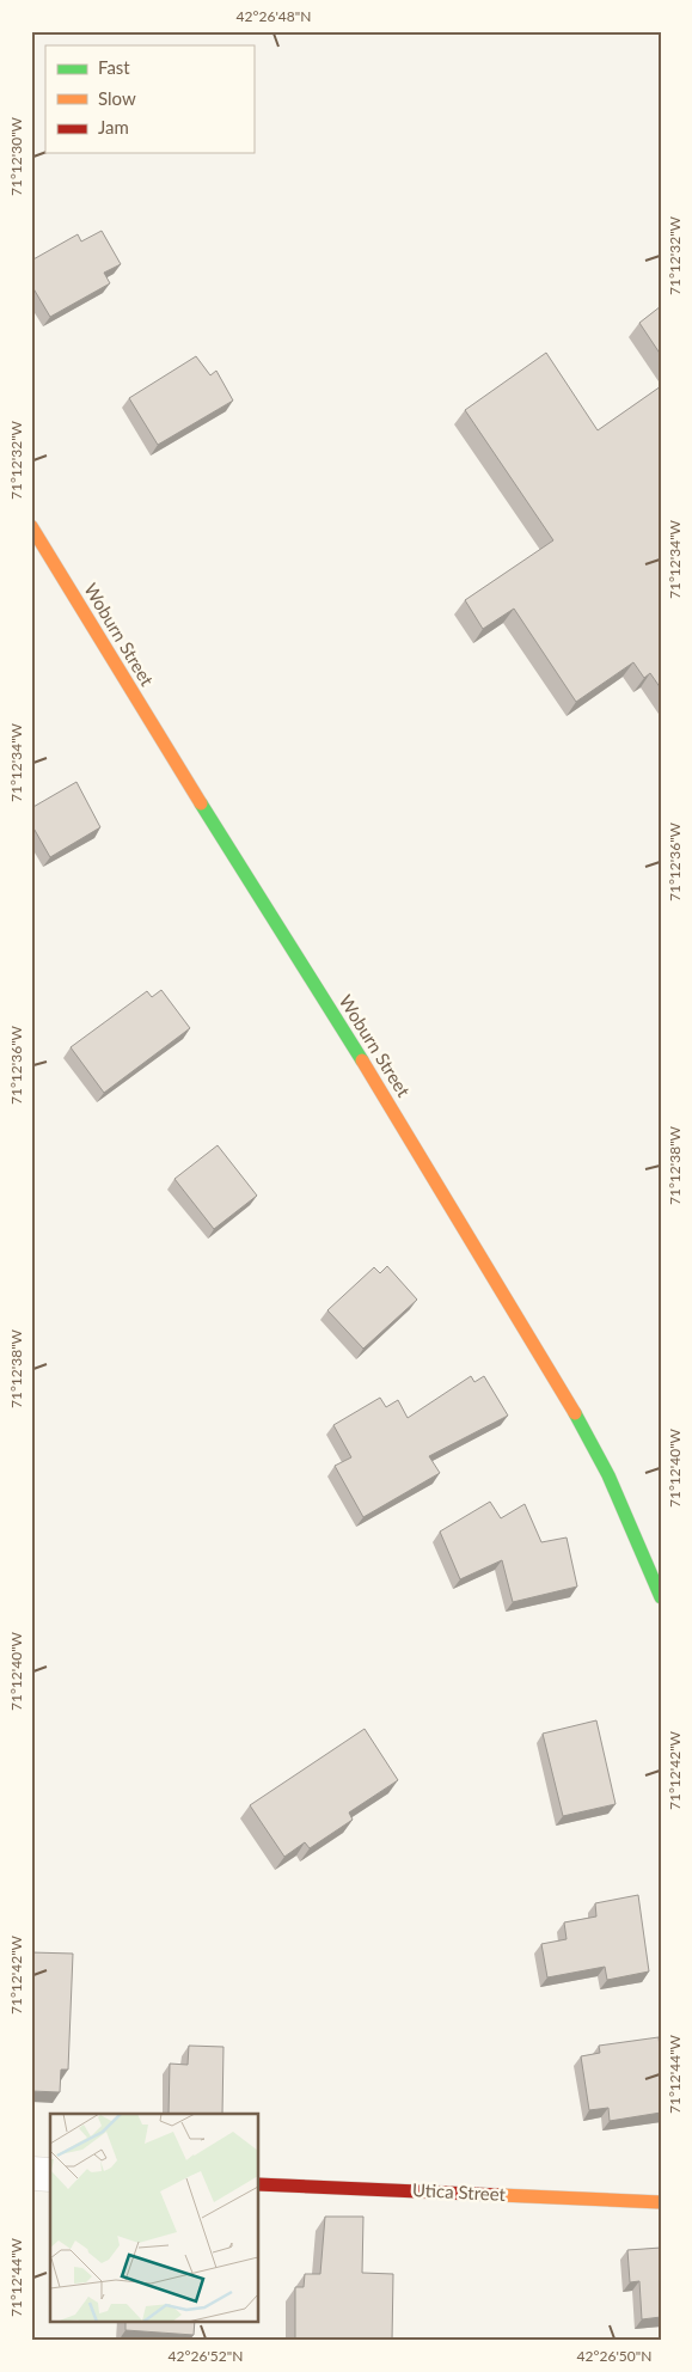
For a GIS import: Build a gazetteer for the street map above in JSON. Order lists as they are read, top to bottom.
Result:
{
  "streets": {
    "main road": ["Woburn Street", "Utica Street"]
  },
  "legend": ["Fast", "Slow", "Jam"],
  "coordinates": [
    "42°26'48\"N",
    "71°12'30\"W",
    "71°12'32\"W",
    "71°12'34\"W",
    "71°12'36\"W",
    "71°12'38\"W",
    "71°12'40\"W",
    "71°12'42\"W",
    "71°12'44\"W",
    "42°26'52\"N",
    "42°26'50\"N"
  ]
}
